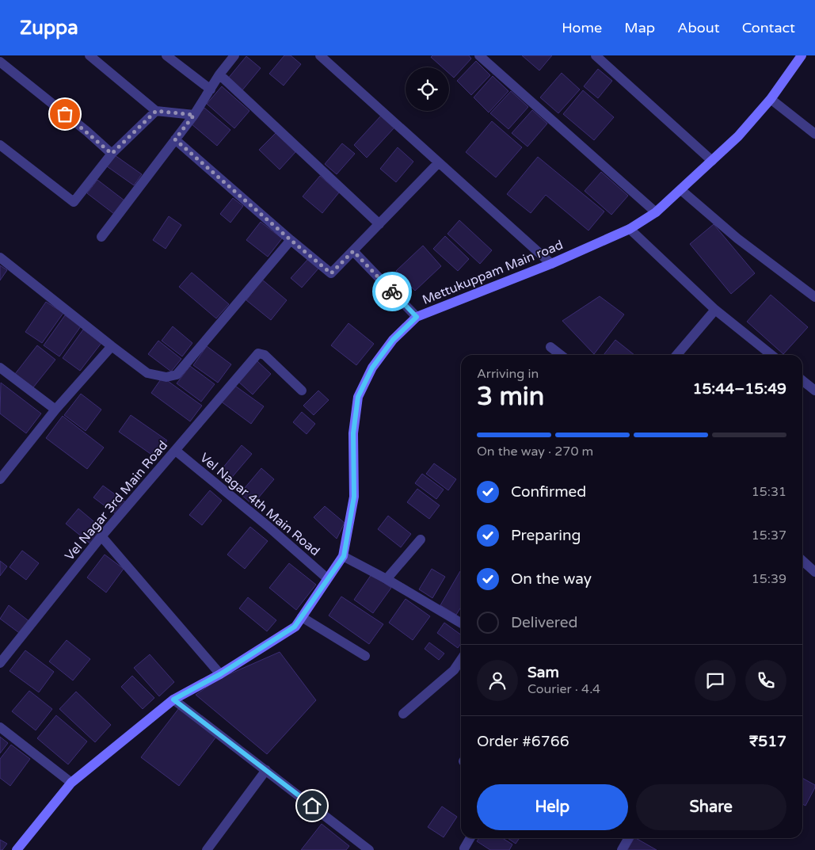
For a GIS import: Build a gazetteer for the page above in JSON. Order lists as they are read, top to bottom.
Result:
{
  "streets": {
    "main road": ["Mettukuppam Main road"],
    "street": ["Vel Nagar 3rd Main Road", "Vel Nagar 4th Main Road"]
  },
  "crossings": [
    ["Mettukuppam Main road", "Vel Nagar 4th Main Road"],
    ["Vel Nagar 3rd Main Road", "Vel Nagar 4th Main Road"]
  ],
  "page": {
    "header": "Zuppa",
    "nav": [
      "Home",
      "Map",
      "About",
      "Contact"
    ],
    "heading": ["3 min", "Arriving in", "15:44–15:49"],
    "panel": [
      "Sam",
      "Courier · 4.4",
      "Order #6766",
      "₹517"
    ],
    "bar": "On the way · 270 m",
    "list": [
      ["Confirmed", "15:31"],
      ["Preparing", "15:37"],
      ["On the way", "15:39"],
      "Delivered"
    ],
    "buttons": ["Help", "Share"]
  }
}
